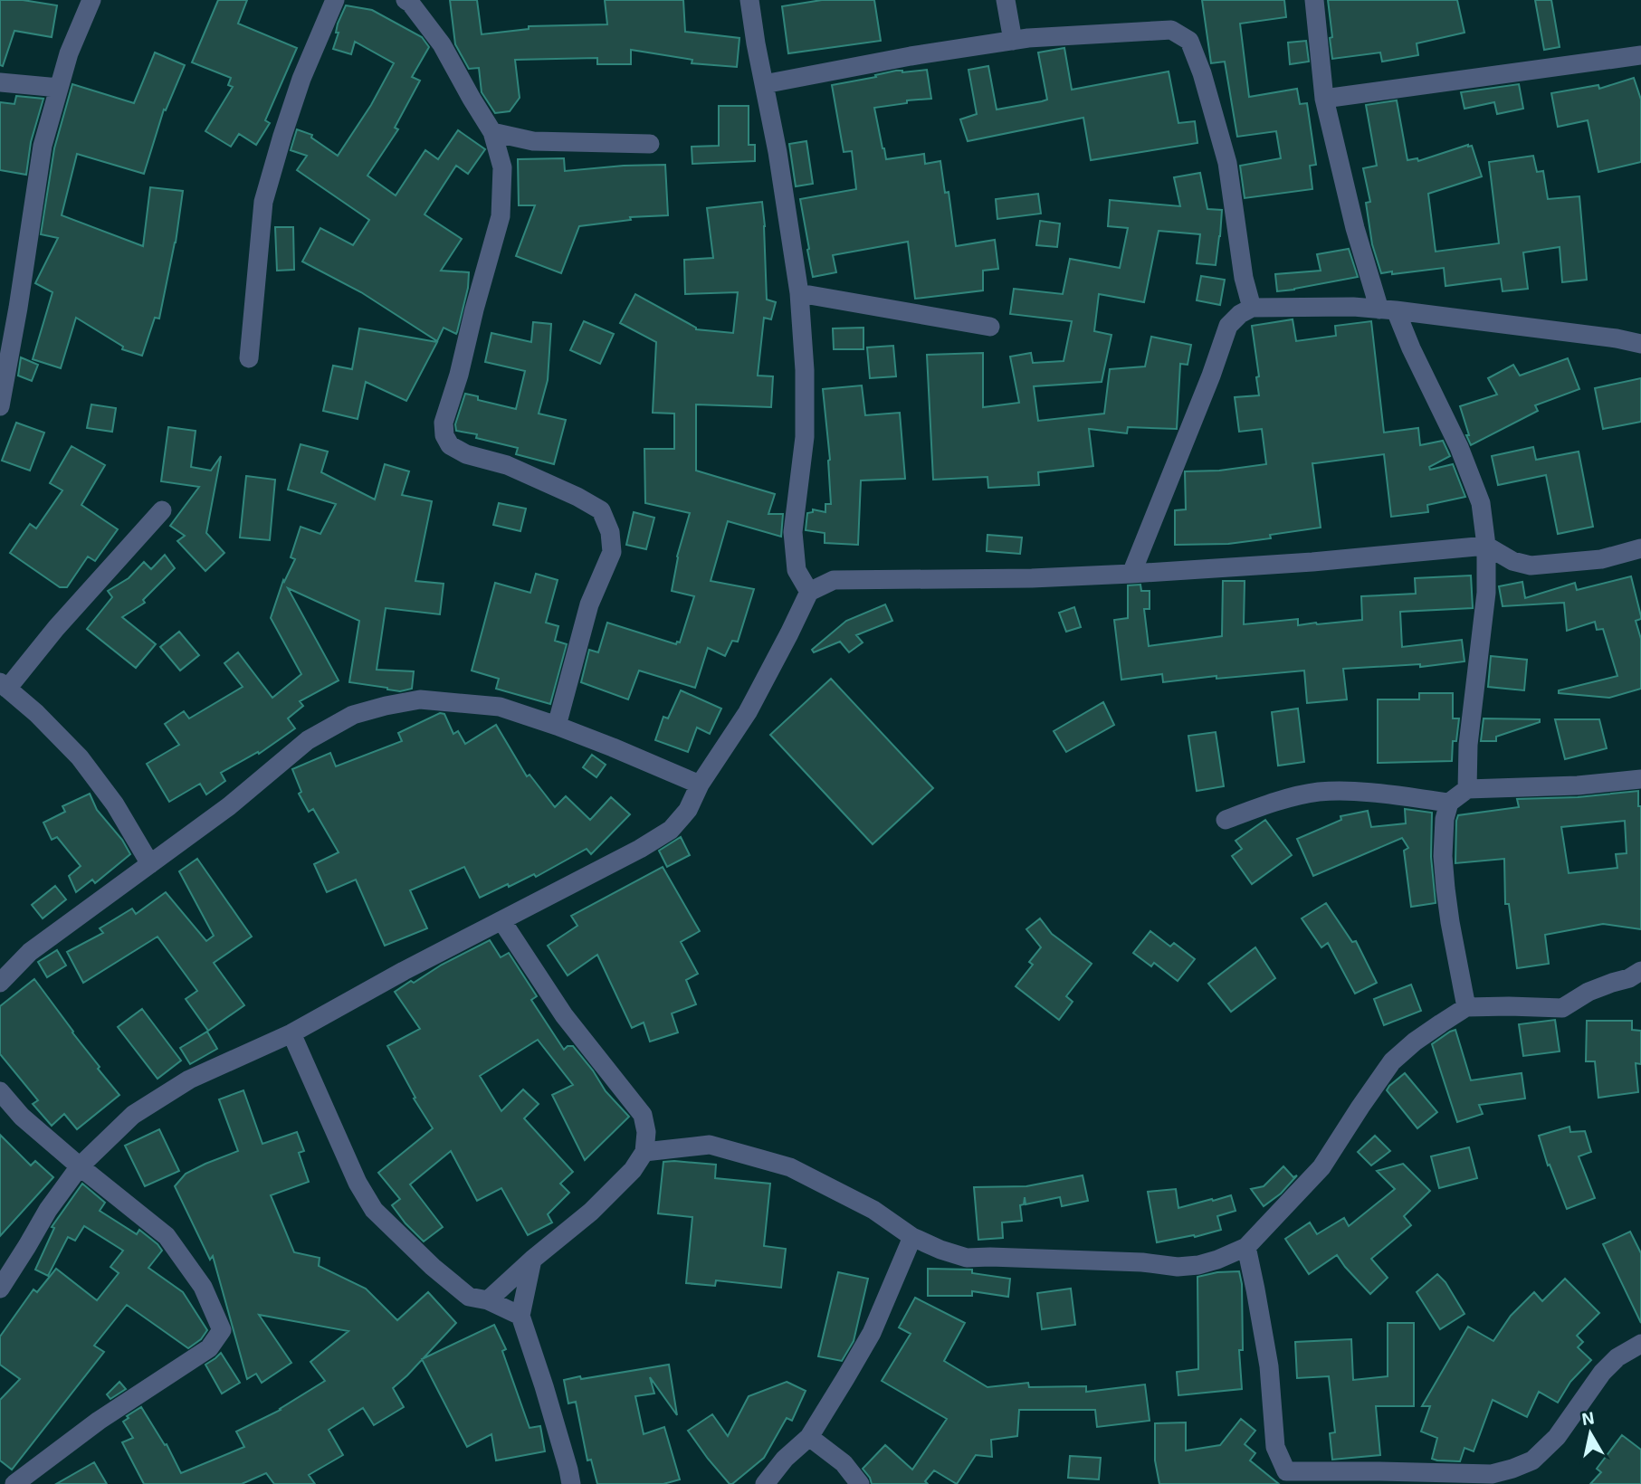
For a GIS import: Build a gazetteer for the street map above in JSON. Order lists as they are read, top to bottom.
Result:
{
  "north": "top"
}
